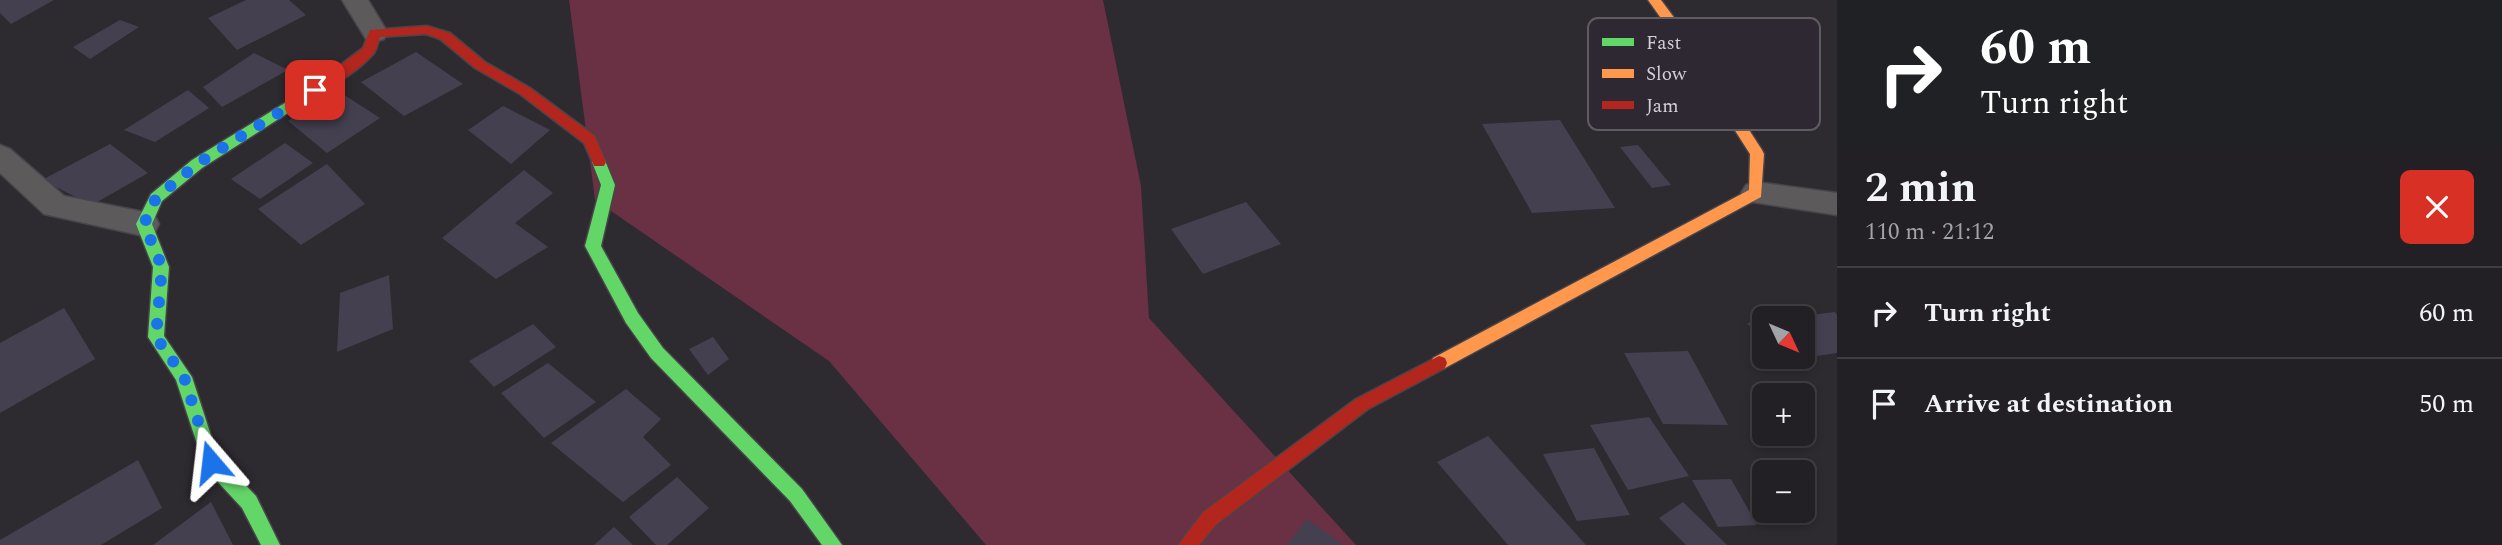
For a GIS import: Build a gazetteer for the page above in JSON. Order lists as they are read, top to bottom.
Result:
{
  "legend": ["Fast", "Slow", "Jam"],
  "north": "bottom right",
  "page": {
    "turn": ["60 m", "Turn right"],
    "heading": ["2 min", "110 m · 21:12"],
    "list": [
      {
        "name": "Turn right",
        "value": "60 m"
      },
      {
        "name": "Arrive at destination",
        "value": "50 m"
      }
    ],
    "map_buttons": ["+", "−"]
  }
}
